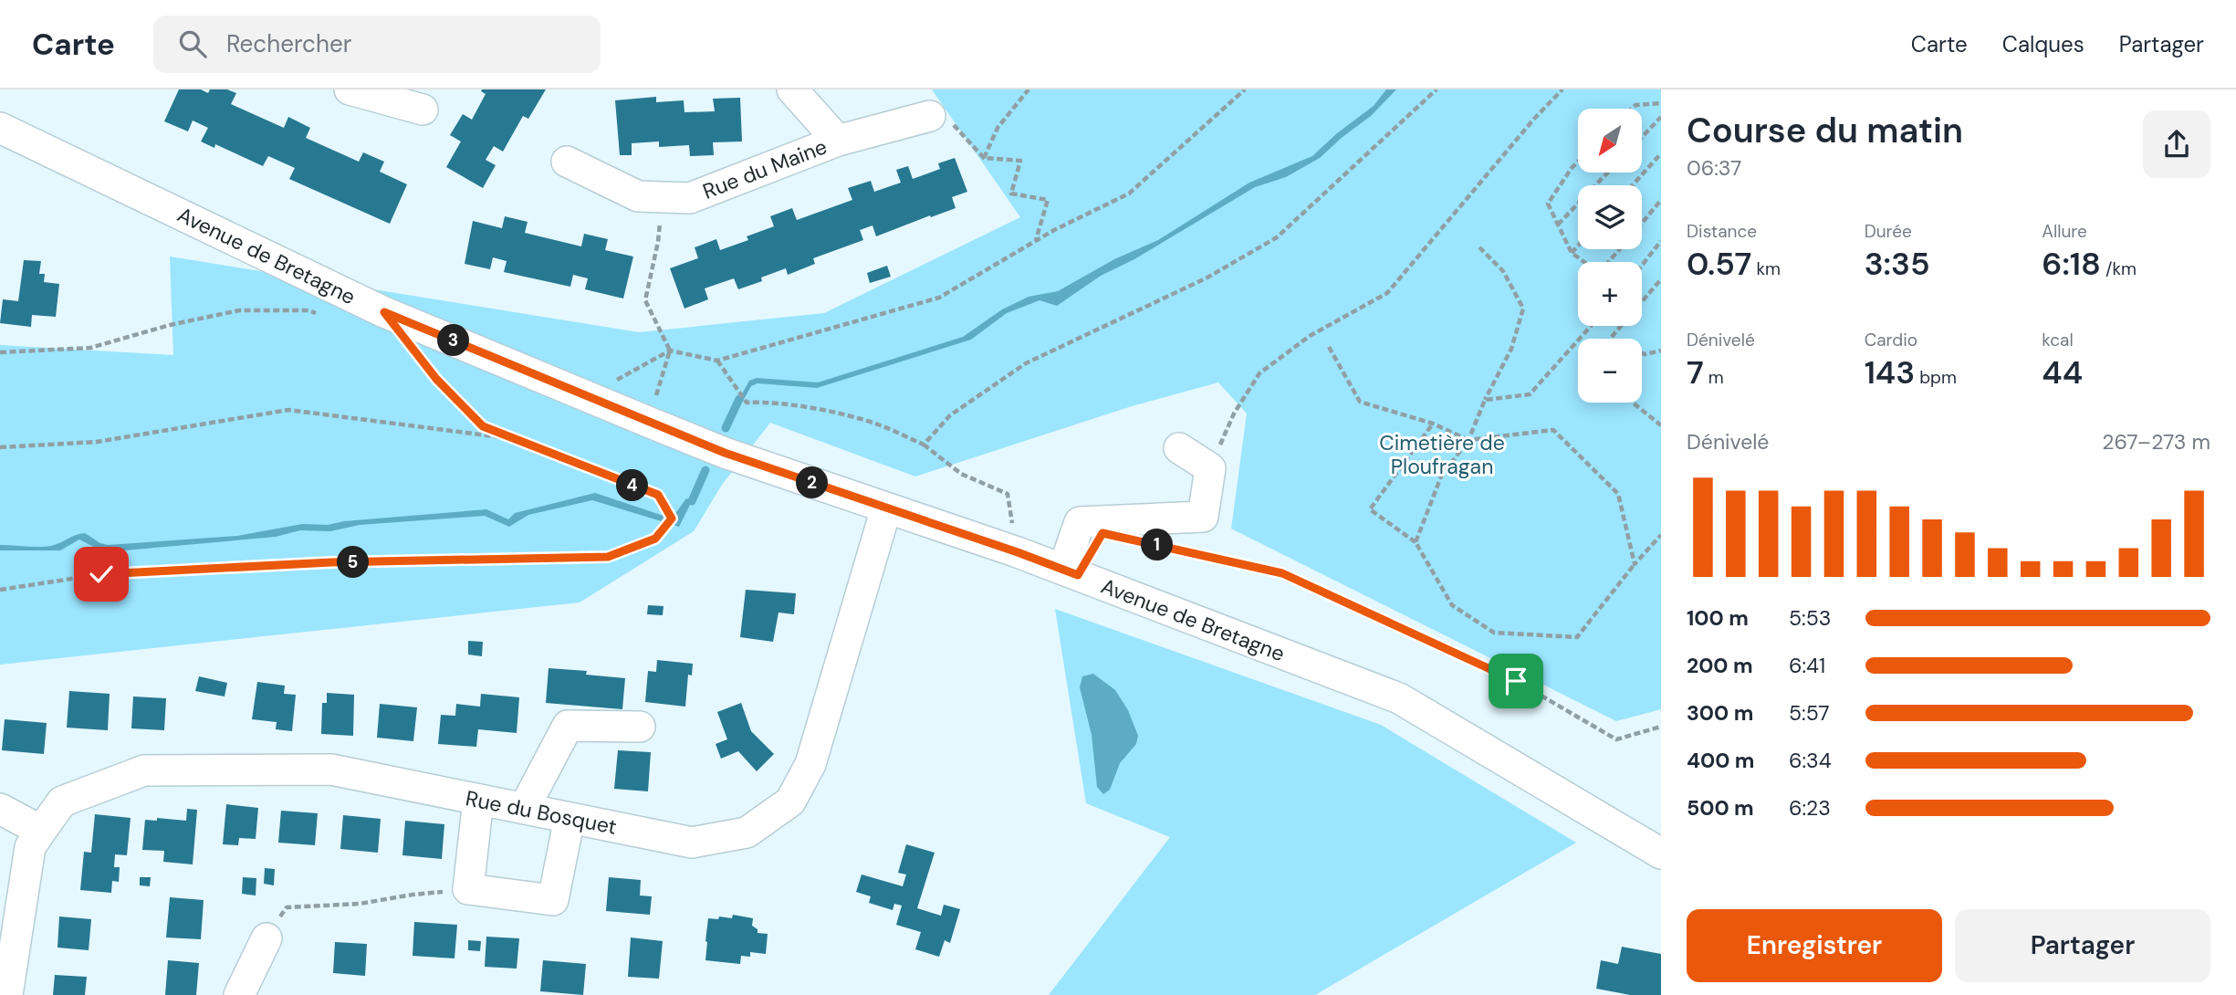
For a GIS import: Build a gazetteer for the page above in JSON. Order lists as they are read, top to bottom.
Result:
{
  "streets": {
    "street": ["Rue du Maine", "Avenue de Bretagne", "Rue du Bosquet"]
  },
  "crossings": [
    ["Avenue de Bretagne", "Rue du Bosquet"]
  ],
  "parks": ["Cimetière de Ploufragan"],
  "north": "bottom left",
  "page": {
    "header": "Carte",
    "search": "Rechercher",
    "nav": ["Carte", "Calques", "Partager"],
    "heading": ["Course du matin", "06:37"],
    "map_buttons": ["+", "−"],
    "stats": [
      ["Distance", "0.57 km"],
      ["Durée", "3:35"],
      ["Allure", "6:18 /km"],
      ["Dénivelé", "7 m"],
      ["Cardio", "143 bpm"],
      ["kcal", "44"]
    ],
    "pins": [
      "3",
      "2",
      "4",
      "1",
      "5"
    ],
    "chart": ["Dénivelé", "267–273 m"],
    "list": [
      {
        "name": "100 m",
        "note": "5:53"
      },
      {
        "name": "200 m",
        "note": "6:41"
      },
      {
        "name": "300 m",
        "note": "5:57"
      },
      {
        "name": "400 m",
        "note": "6:34"
      },
      {
        "name": "500 m",
        "note": "6:23"
      }
    ],
    "buttons": ["Enregistrer", "Partager"]
  }
}
